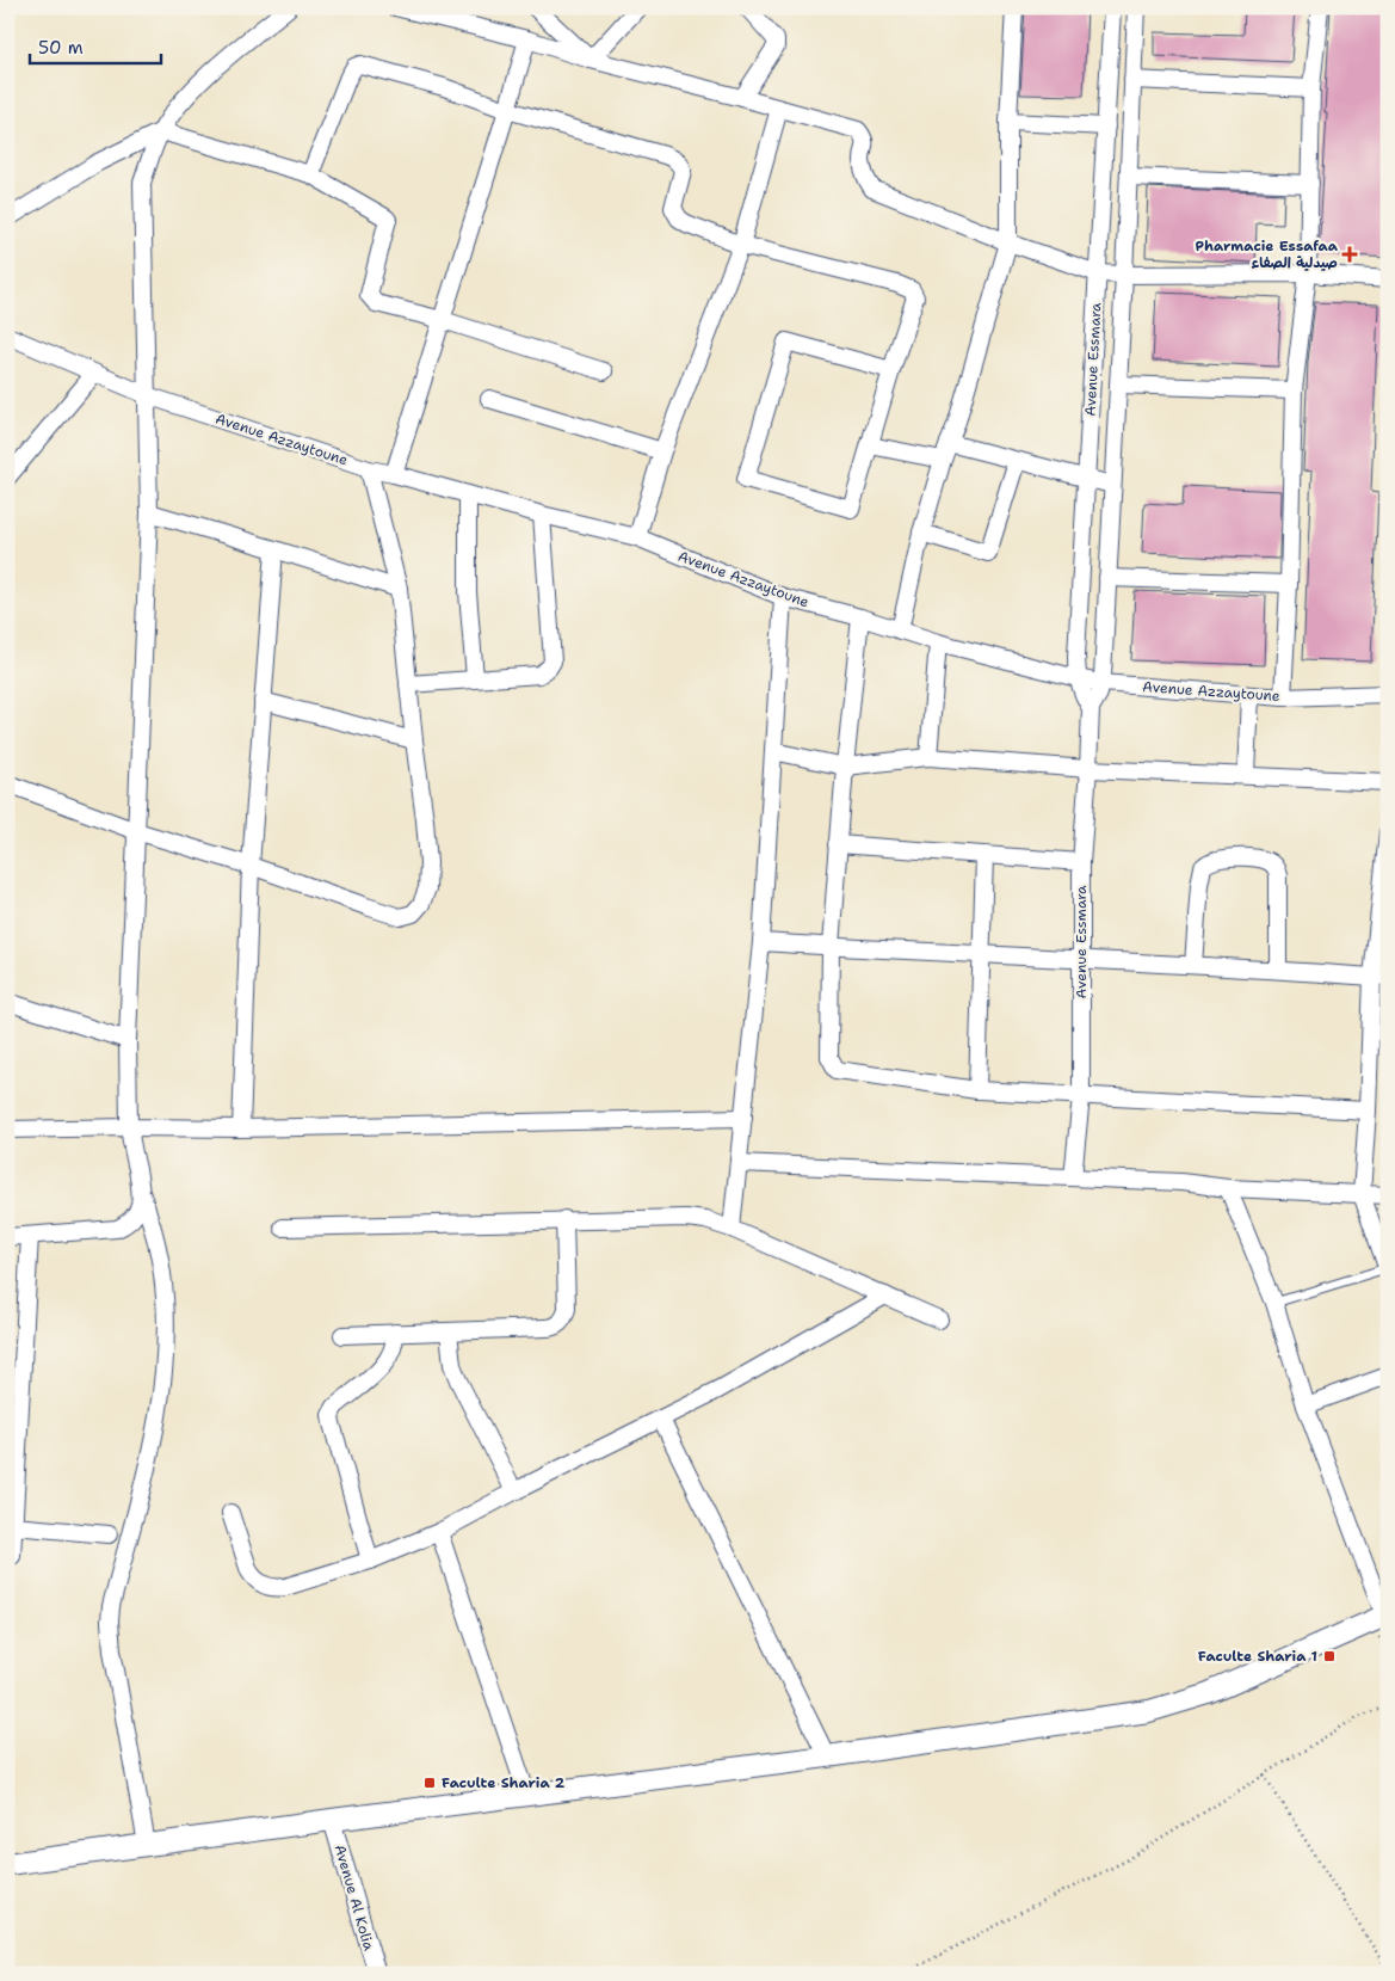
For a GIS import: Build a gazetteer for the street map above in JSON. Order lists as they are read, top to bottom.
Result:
{
  "streets": {
    "street": ["Avenue Essmara", "Avenue Azzaytoune", "Avenue Al Kolia"]
  },
  "crossings": [
    ["Avenue Essmara", "Avenue Azzaytoune"]
  ],
  "places": {
    "health": ["Pharmacie Essafaa صيدلية الصفاء"],
    "transit": ["Faculte Sharia 1", "Faculte Sharia 2"]
  },
  "scale_bar": "50 m"
}
